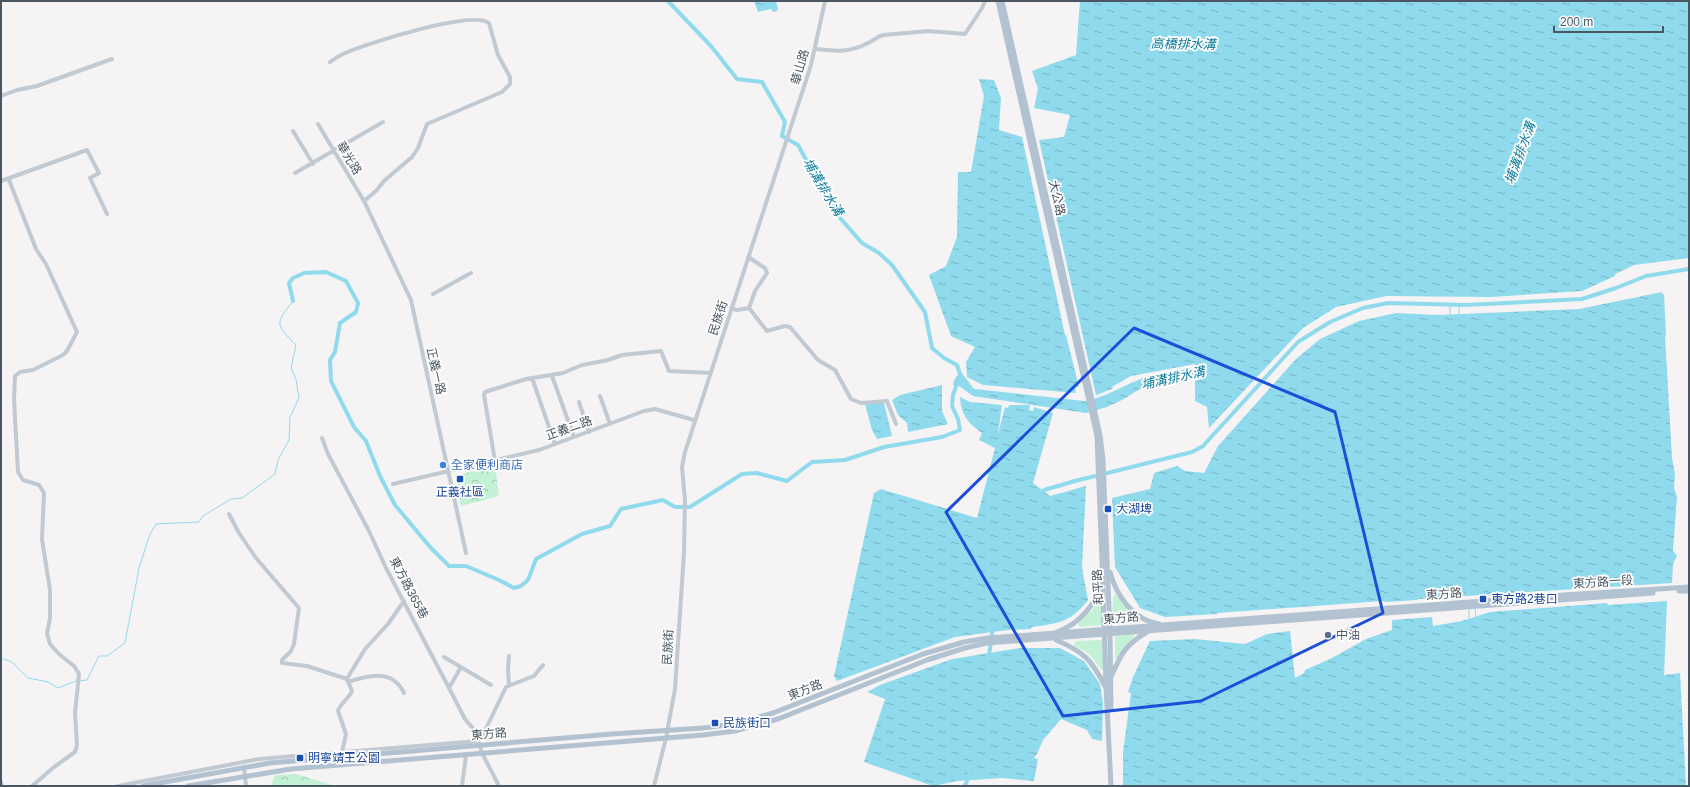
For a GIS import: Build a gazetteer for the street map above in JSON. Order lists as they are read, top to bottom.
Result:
{
  "streets": {
    "main road": [
      "大公路",
      "東方路一段",
      "和平路",
      "東方路"
    ],
    "street": [
      "華山路",
      "華光路",
      "民族街",
      "正義一路",
      "正義二路",
      "東方路365巷"
    ]
  },
  "crossings": [
    ["華山路", "民族街"],
    ["華光路", "正義一路"],
    ["大公路", "和平路"],
    ["民族街", "正義二路"],
    ["民族街", "東方路"],
    ["正義一路", "正義二路"],
    ["東方路一段", "東方路"],
    ["和平路", "東方路"],
    ["東方路365巷", "東方路"]
  ],
  "water": ["高橋排水溝", "埔溝排水溝"],
  "places": {
    "other": ["全家便利商店", "中油"],
    "transit": [
      "正義社區",
      "大湖埤",
      "東方路2巷口",
      "民族街口",
      "明寧靖王公園"
    ]
  },
  "scale_bar": "200 m"
}
